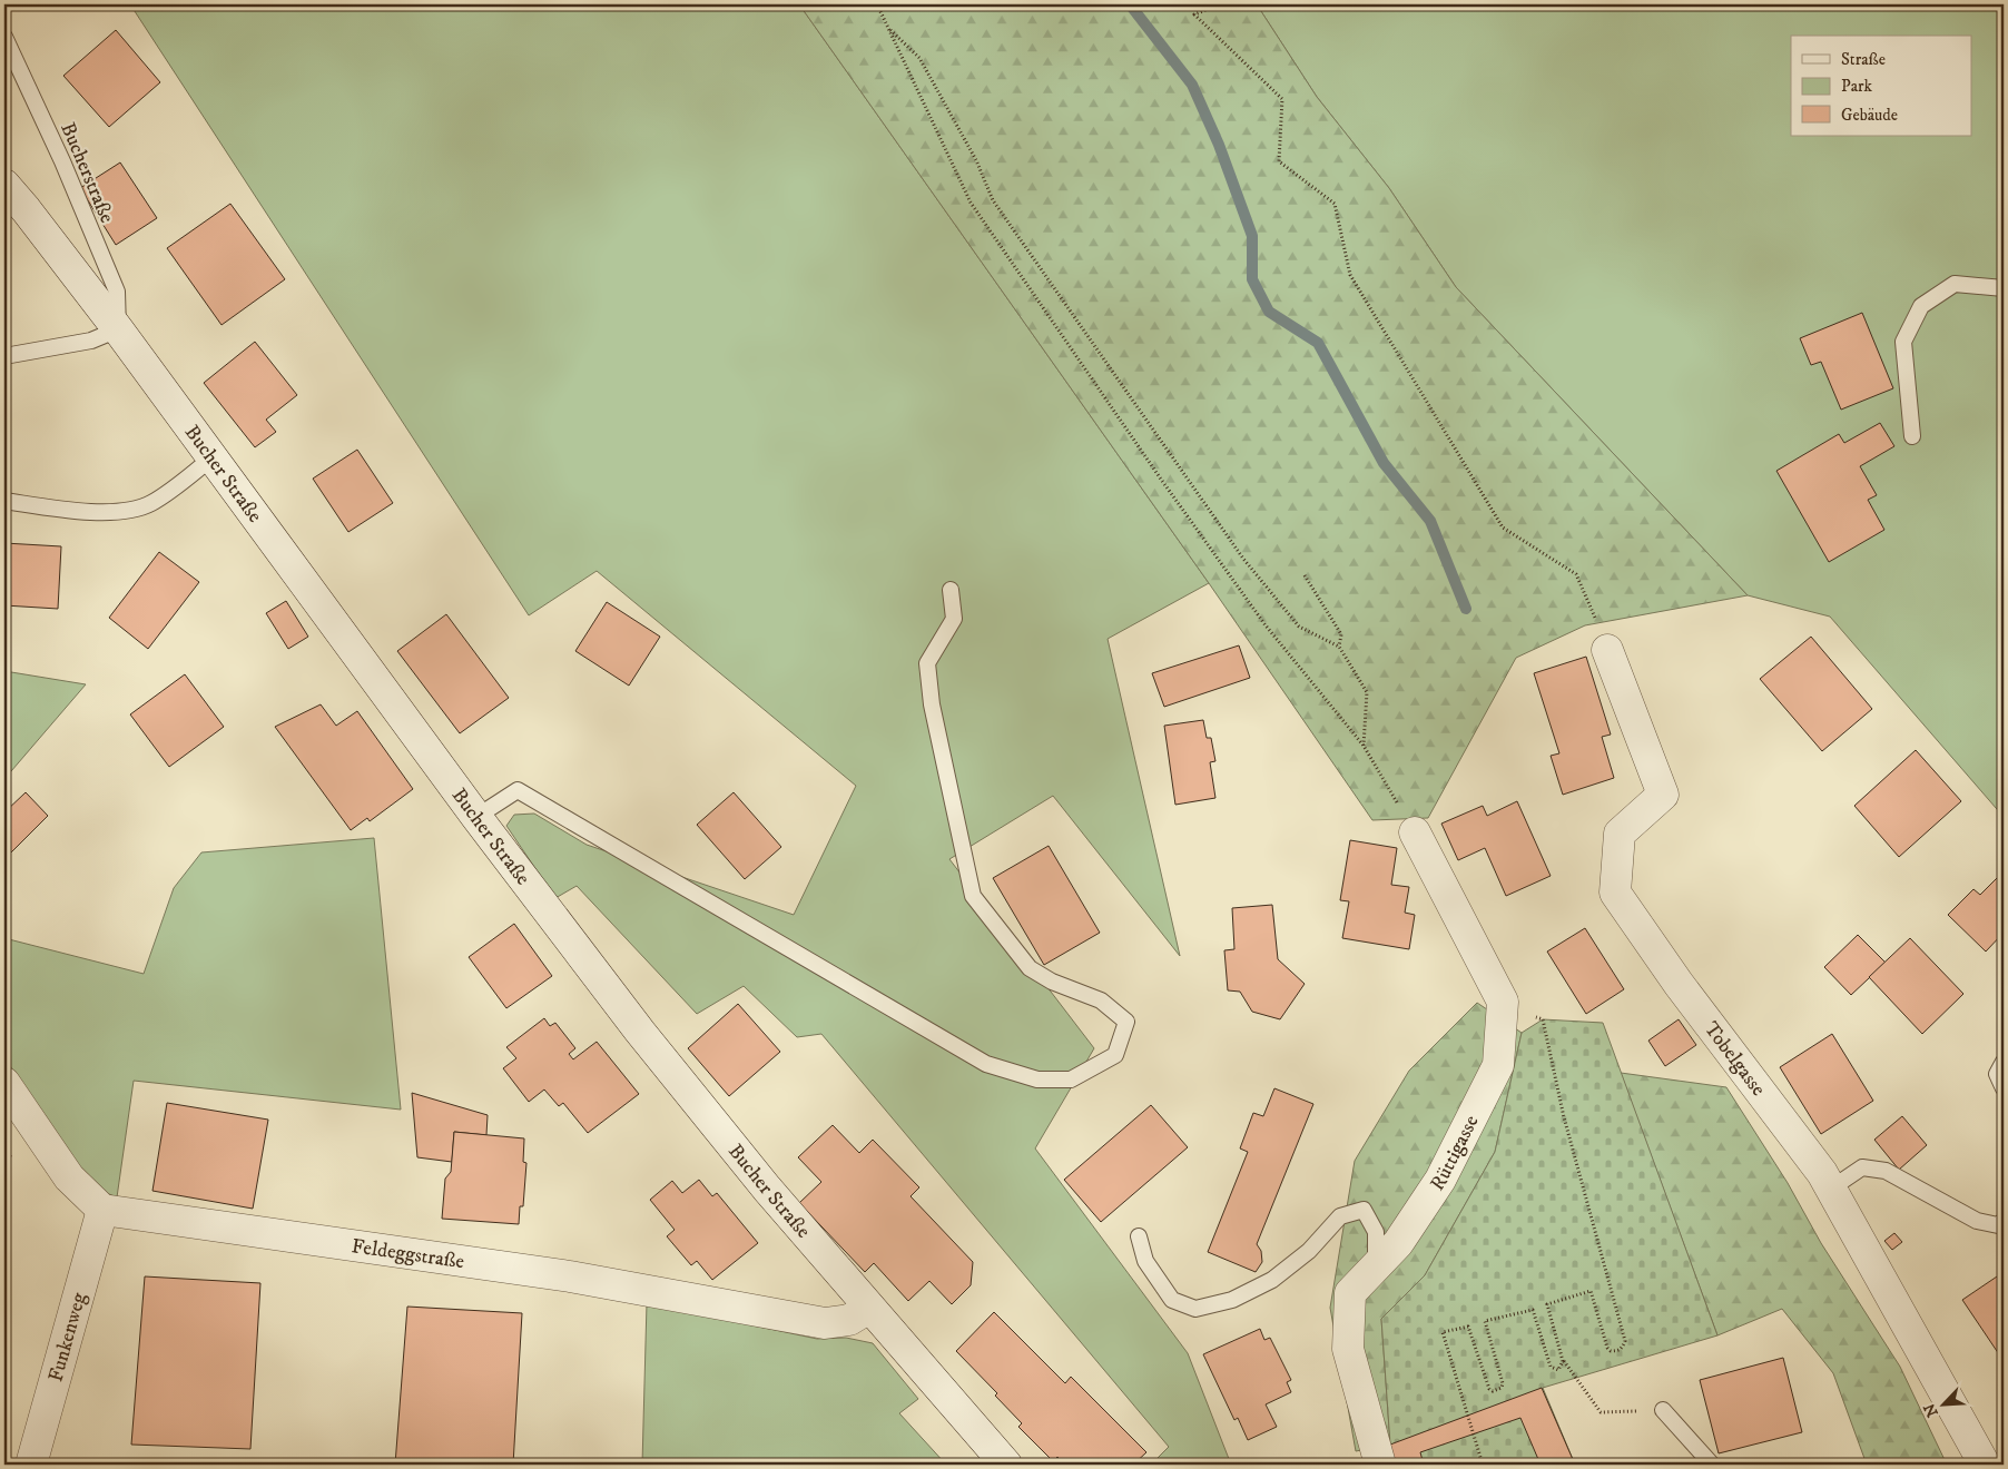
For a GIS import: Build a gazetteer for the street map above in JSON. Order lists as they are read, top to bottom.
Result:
{
  "streets": {
    "street": [
      "Bucher Straße",
      "Tobelgasse",
      "Rüttigasse",
      "Feldeggstraße",
      "Funkenweg"
    ],
    "lane": ["Bucherstraße"]
  },
  "crossings": [
    ["Bucherstraße", "Bucher Straße"],
    ["Bucher Straße", "Feldeggstraße"],
    ["Feldeggstraße", "Funkenweg"]
  ],
  "legend": ["Straße", "Park", "Gebäude"],
  "north": "bottom left"
}
